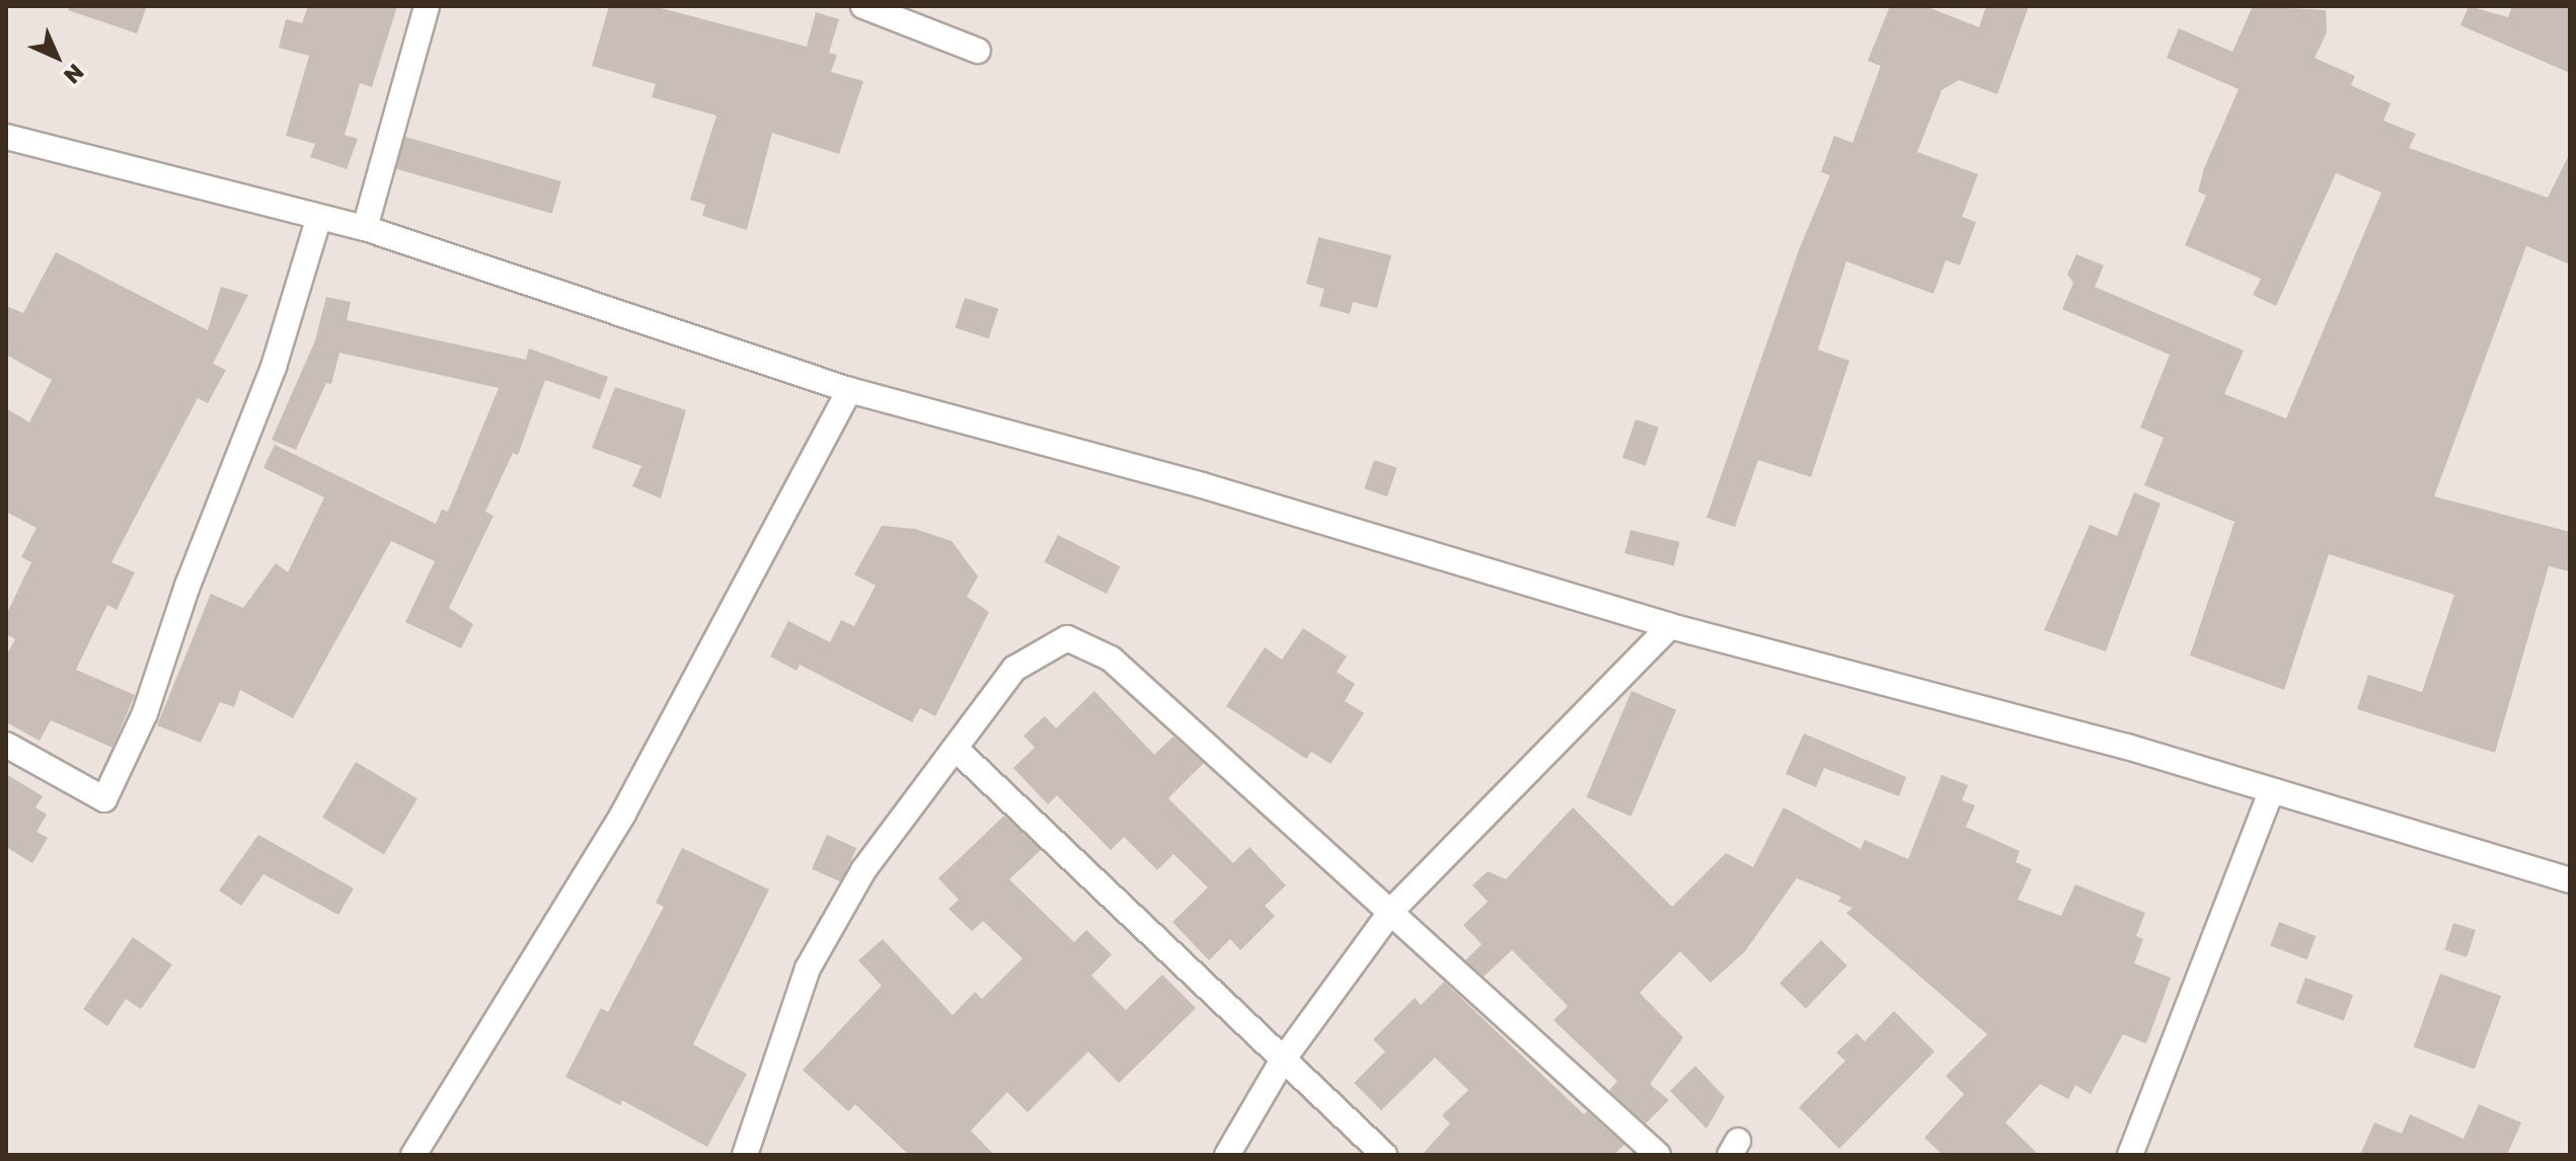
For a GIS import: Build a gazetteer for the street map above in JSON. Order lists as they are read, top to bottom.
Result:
{
  "north": "bottom right"
}
